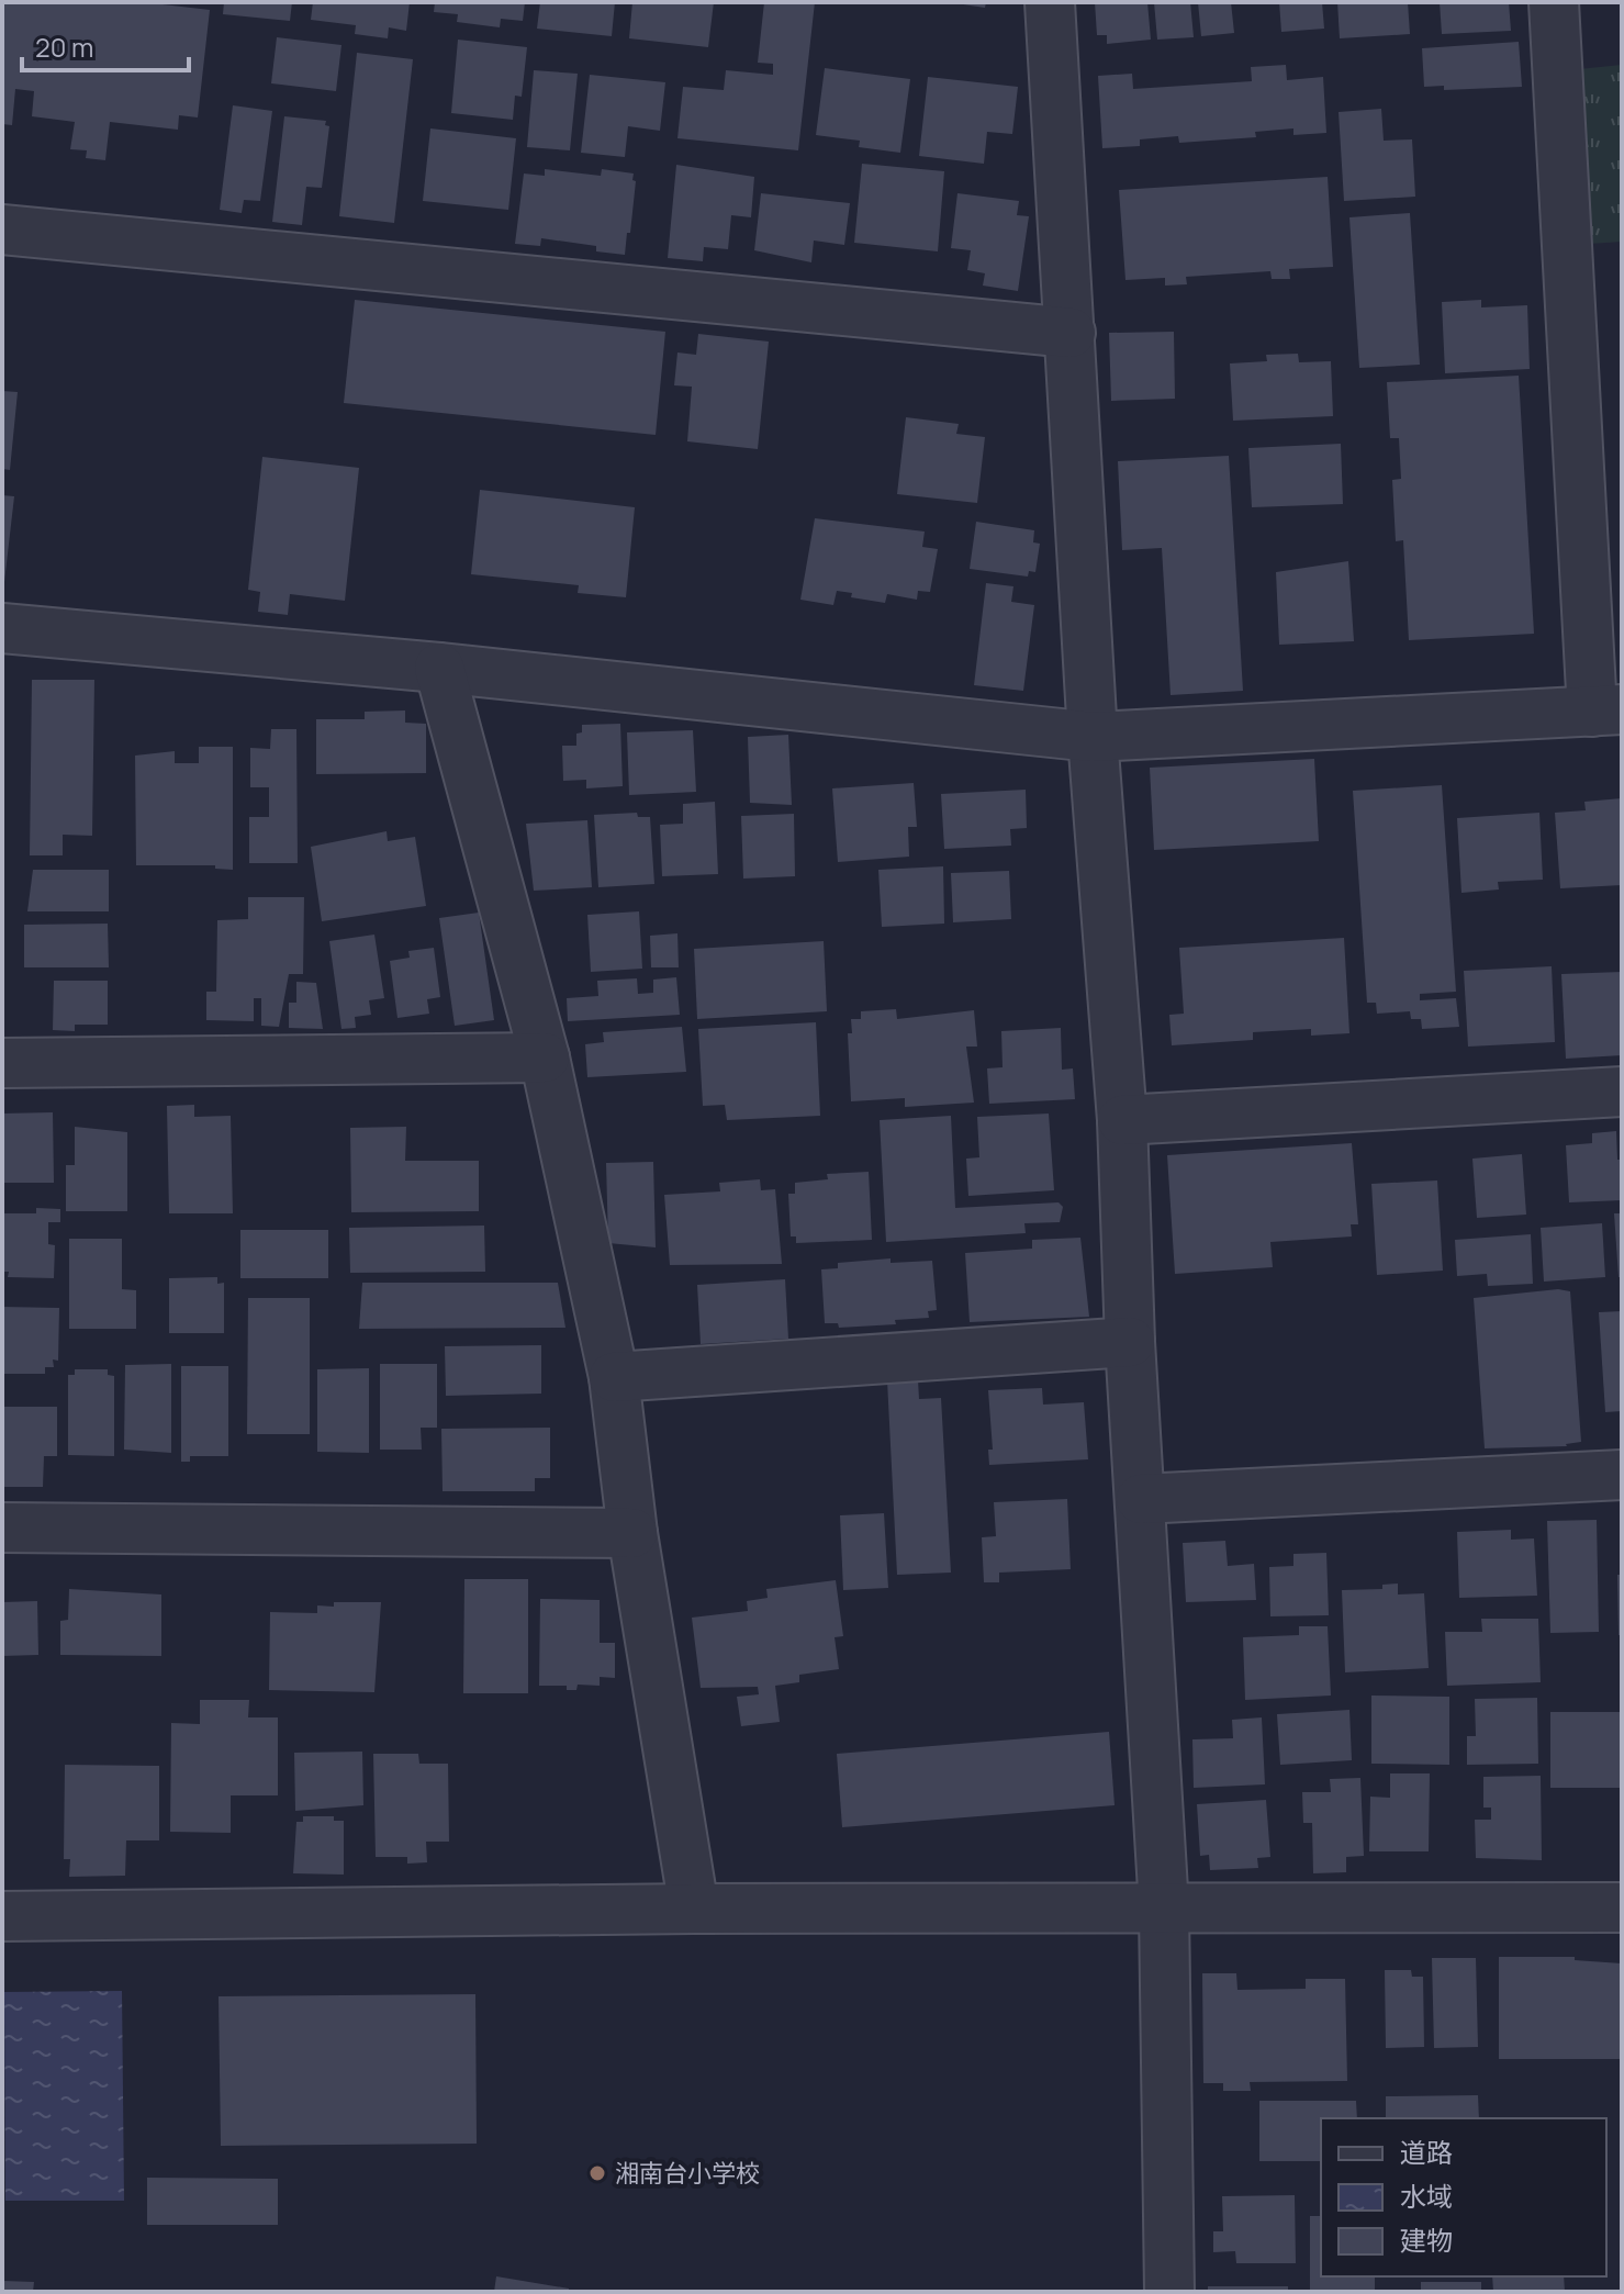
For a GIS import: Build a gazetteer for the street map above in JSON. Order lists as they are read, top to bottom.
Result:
{
  "places": ["湘南台小学校"],
  "legend": ["道路", "水域", "建物"],
  "scale_bar": "20 m"
}
